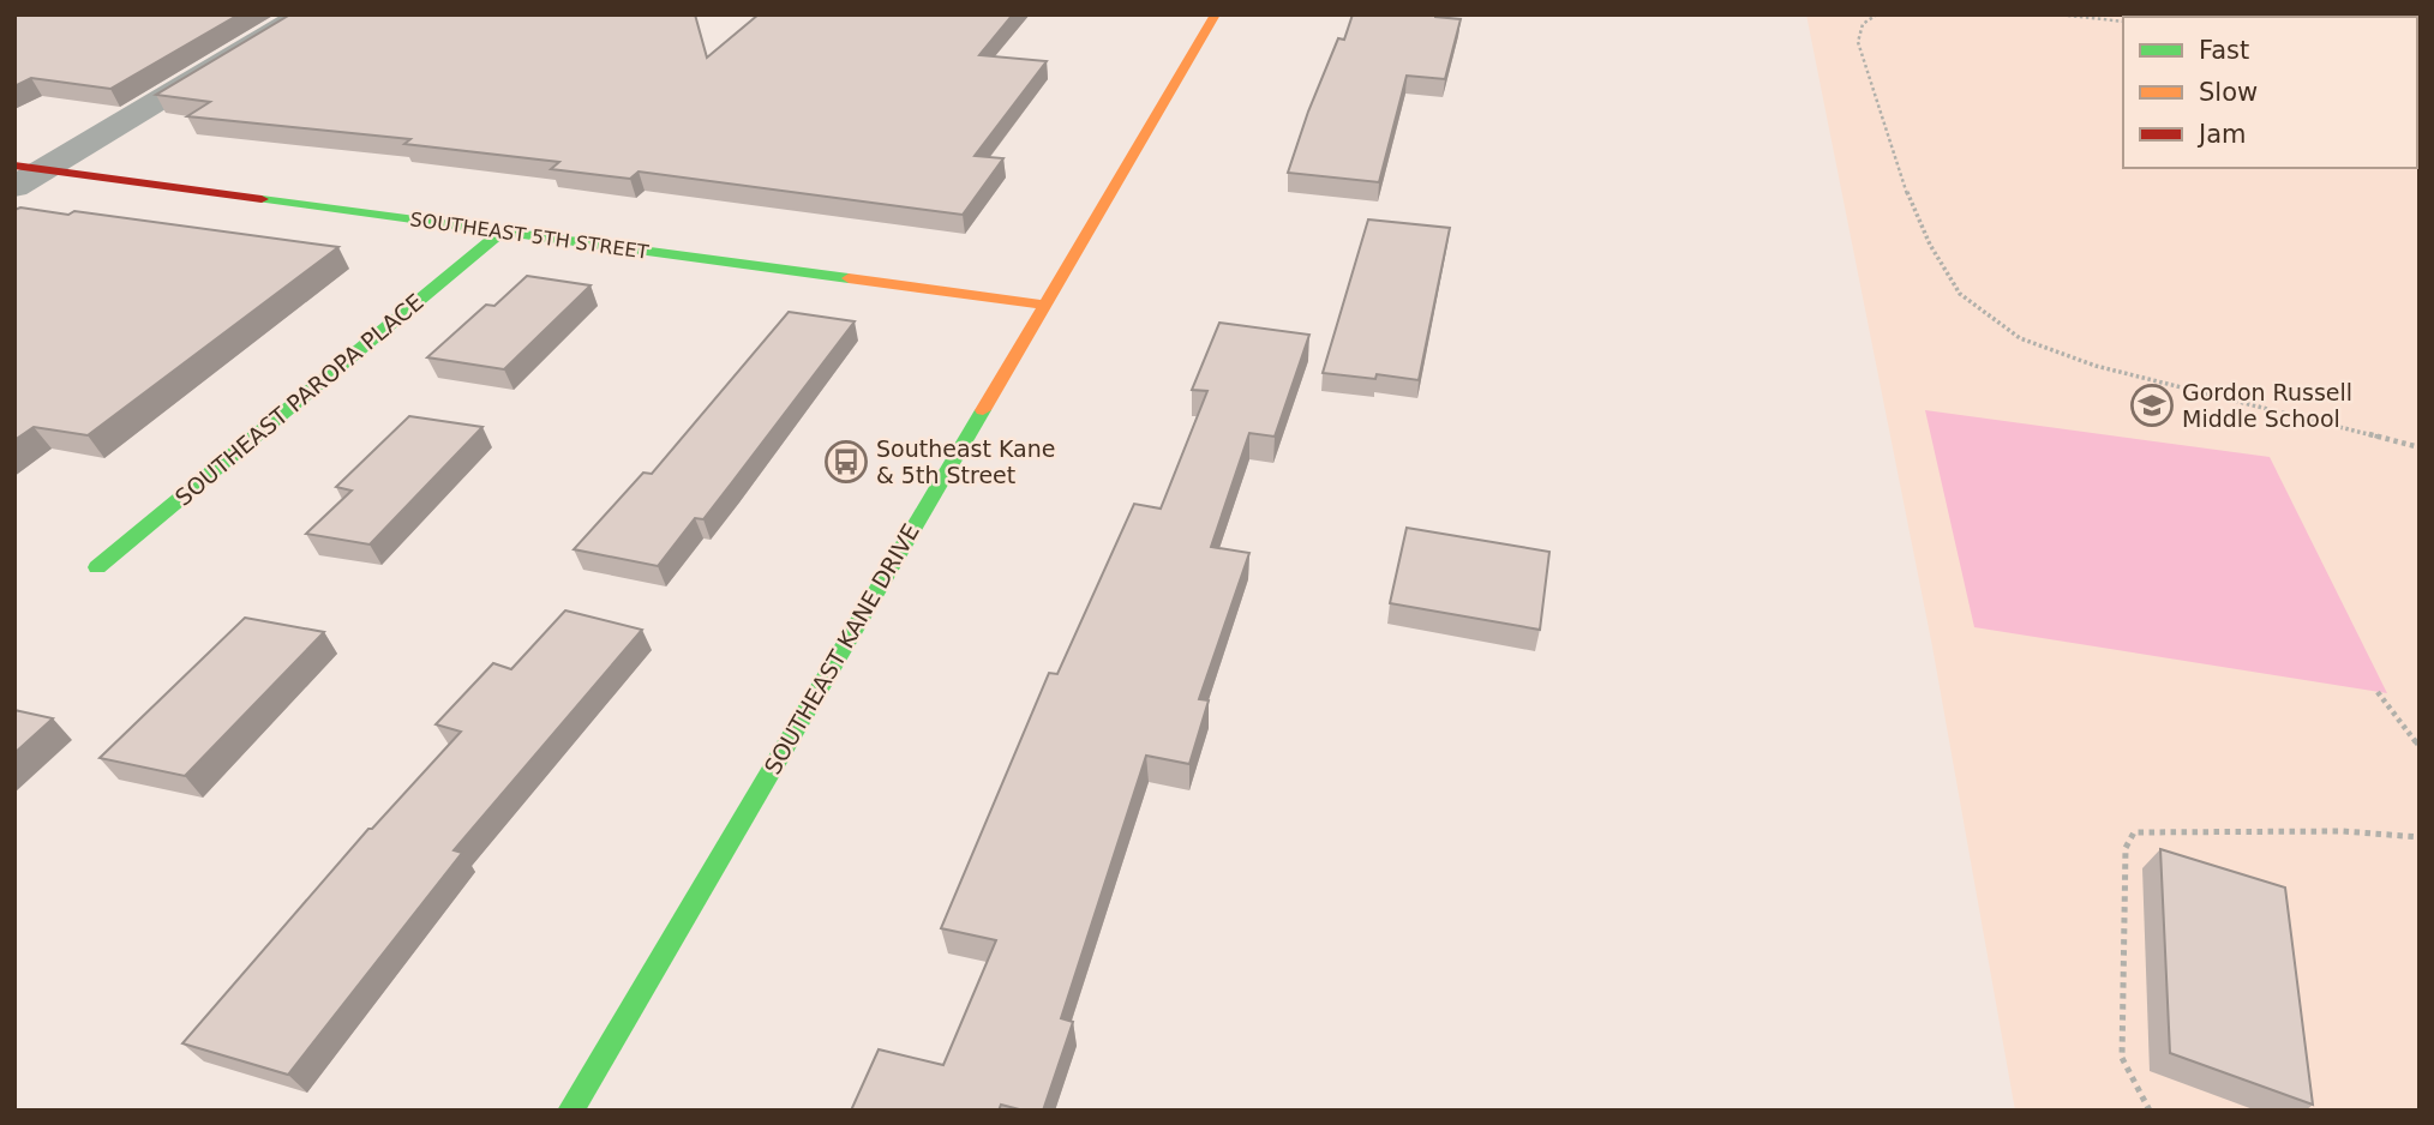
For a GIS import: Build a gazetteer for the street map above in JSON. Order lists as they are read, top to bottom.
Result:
{
  "streets": {
    "street": ["SOUTHEAST 5TH STREET", "SOUTHEAST PAROPA PLACE", "SOUTHEAST KANE DRIVE"]
  },
  "crossings": [
    ["SOUTHEAST 5TH STREET", "SOUTHEAST PAROPA PLACE"],
    ["SOUTHEAST 5TH STREET", "SOUTHEAST KANE DRIVE"]
  ],
  "places": {
    "school or university": ["Gordon Russell Middle School"],
    "bus stop": ["Southeast Kane & 5th Street"]
  },
  "legend": ["Fast", "Slow", "Jam"]
}
